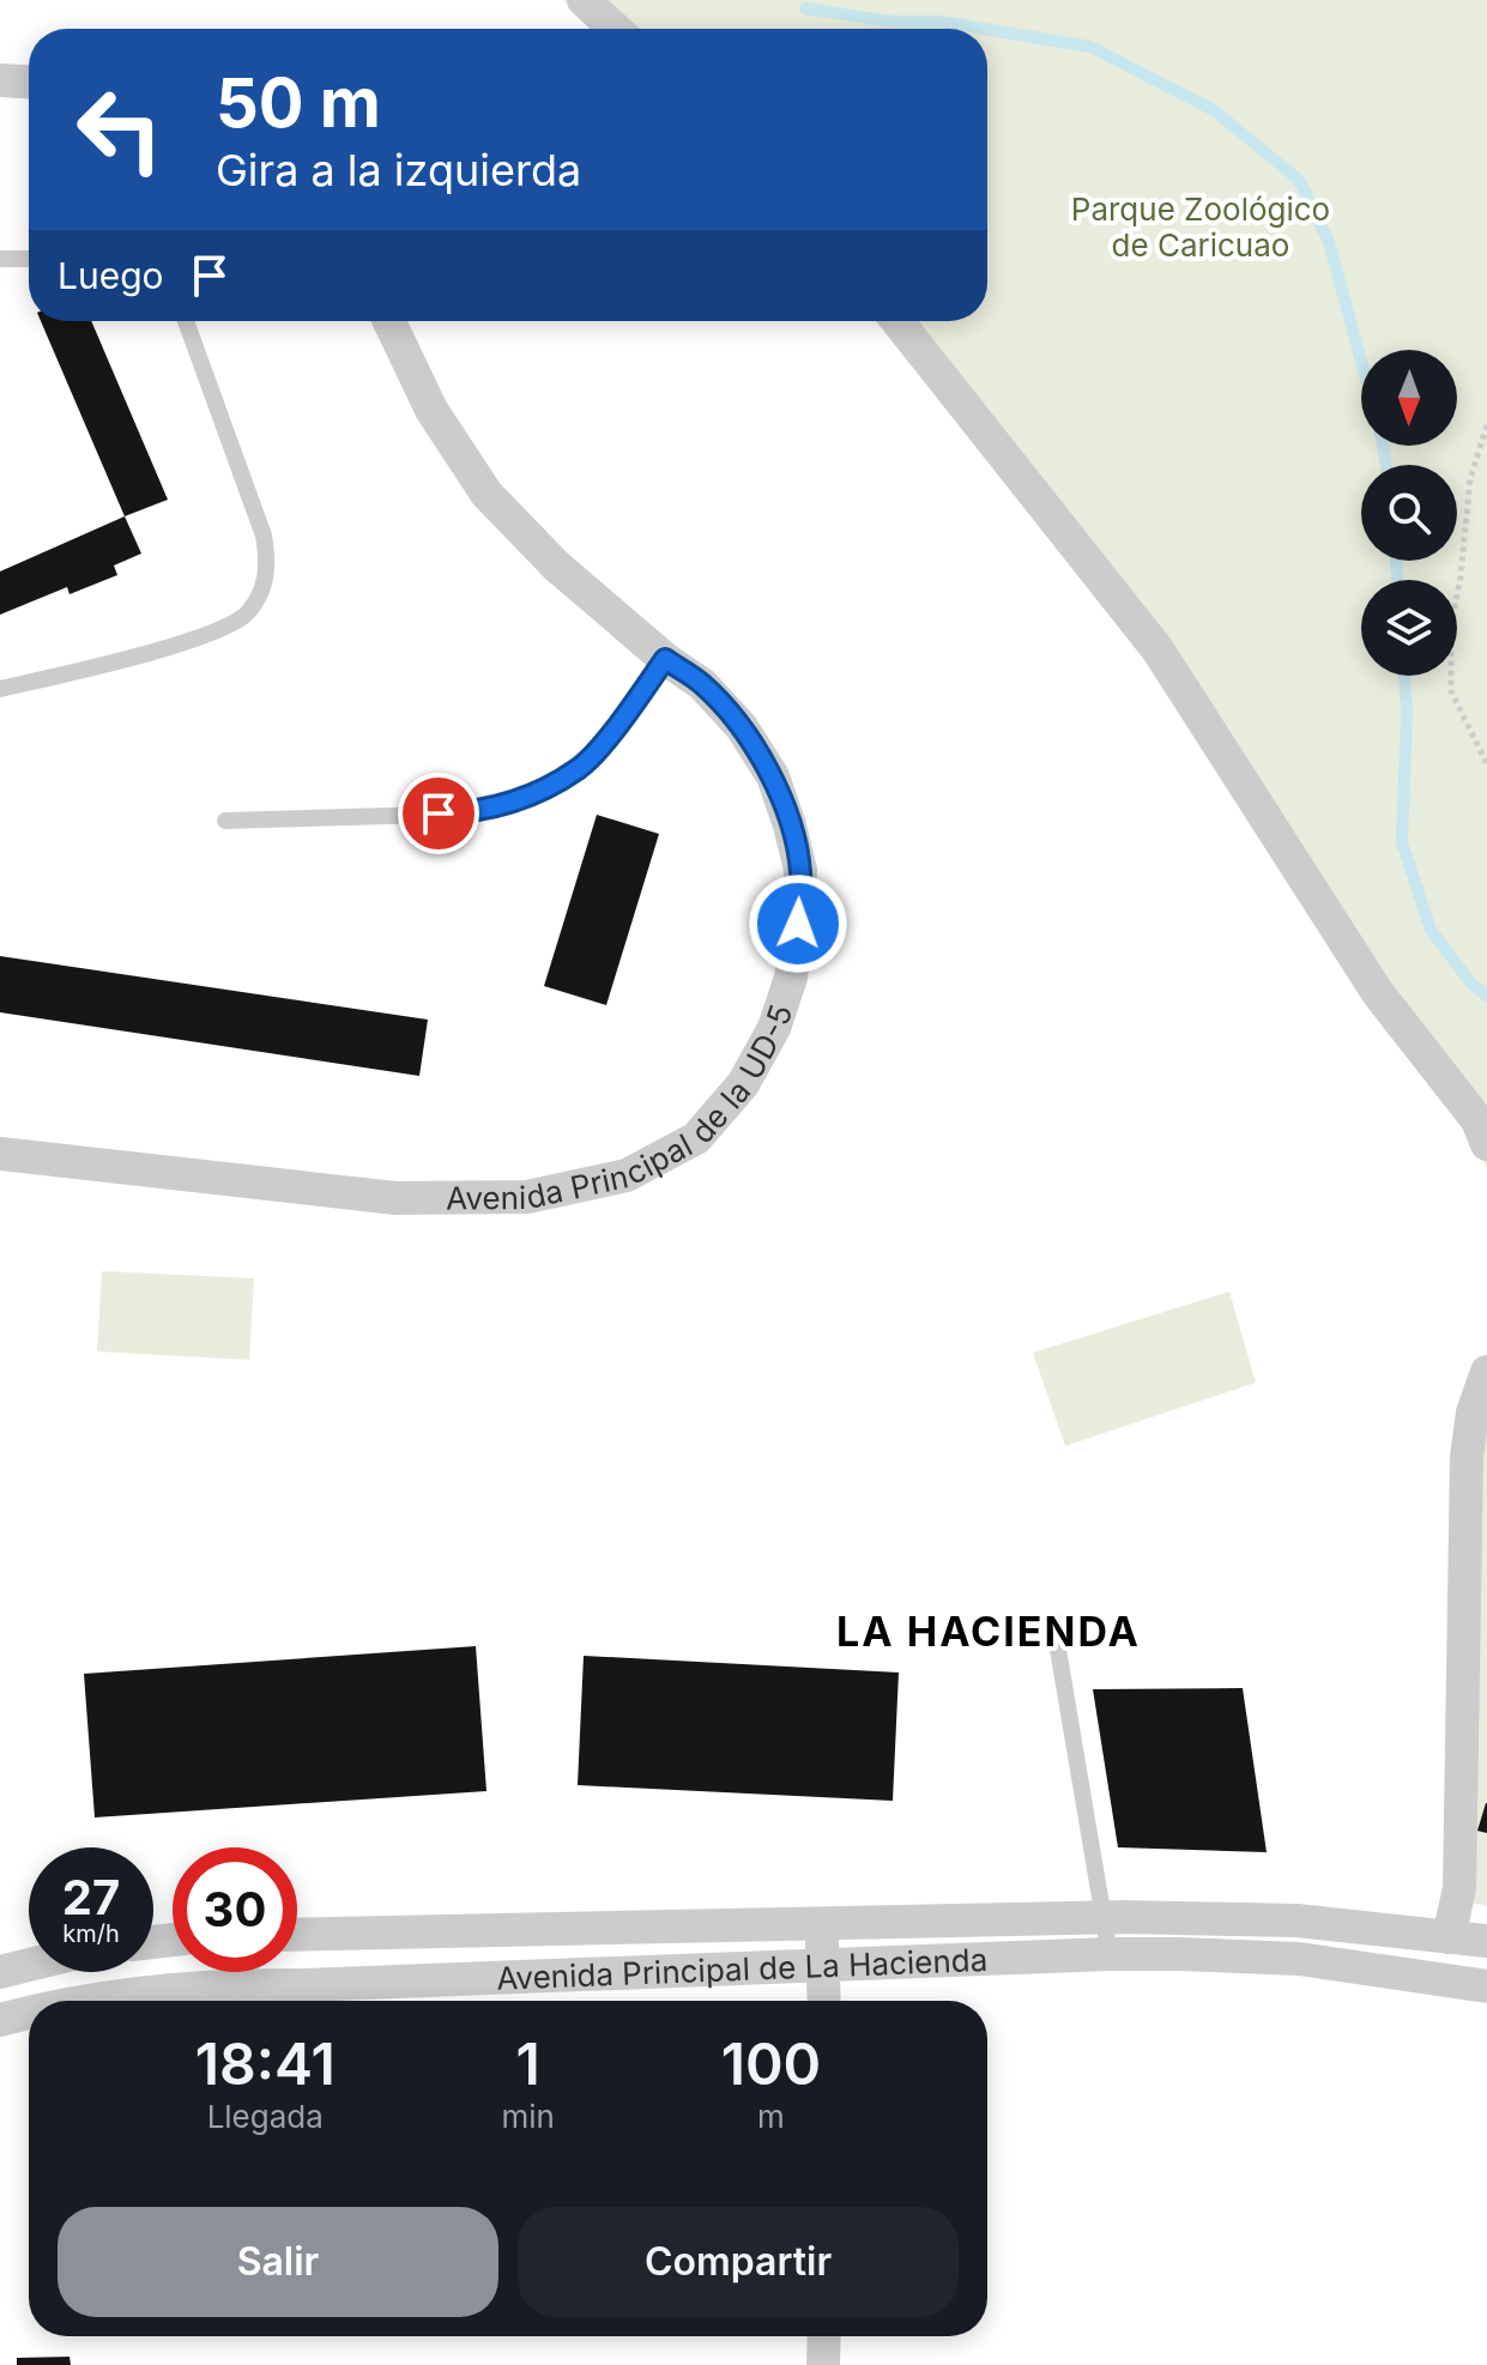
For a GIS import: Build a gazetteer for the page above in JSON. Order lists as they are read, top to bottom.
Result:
{
  "streets": {
    "street": ["Avenida Principal de la UD-5", "Avenida Principal de La Hacienda"]
  },
  "districts": ["LA HACIENDA"],
  "parks": ["Parque Zoológico de Caricuao"],
  "north": "bottom",
  "page": {
    "turn": ["50 m", "Gira a la izquierda"],
    "then": "Luego",
    "speed": "27 km/h",
    "limit": "30",
    "eta": [
      "18:41",
      "Llegada",
      "1",
      "min",
      "100",
      "m"
    ],
    "buttons": ["Salir", "Compartir"]
  }
}
